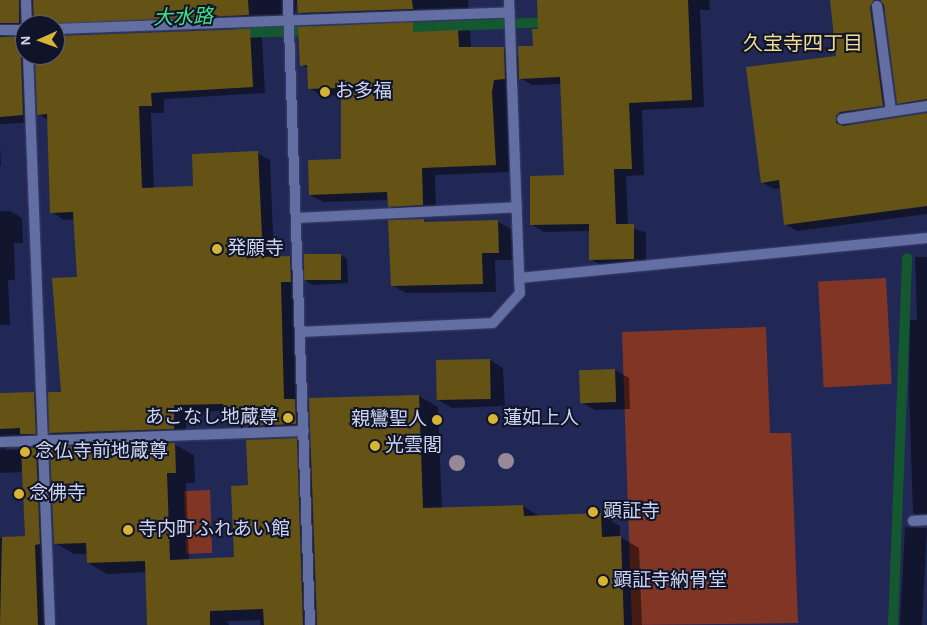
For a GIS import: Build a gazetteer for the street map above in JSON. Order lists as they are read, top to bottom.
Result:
{
  "districts": ["久宝寺四丁目"],
  "water": ["大水路"],
  "places": [
    "お多福",
    "発願寺",
    "あごなし地蔵尊",
    "蓮如上人",
    "親鸞聖人",
    "光雲閣",
    "念仏寺前地蔵尊",
    "念佛寺",
    "顕証寺",
    "寺内町ふれあい館",
    "顕証寺納骨堂"
  ],
  "north": "left"
}
